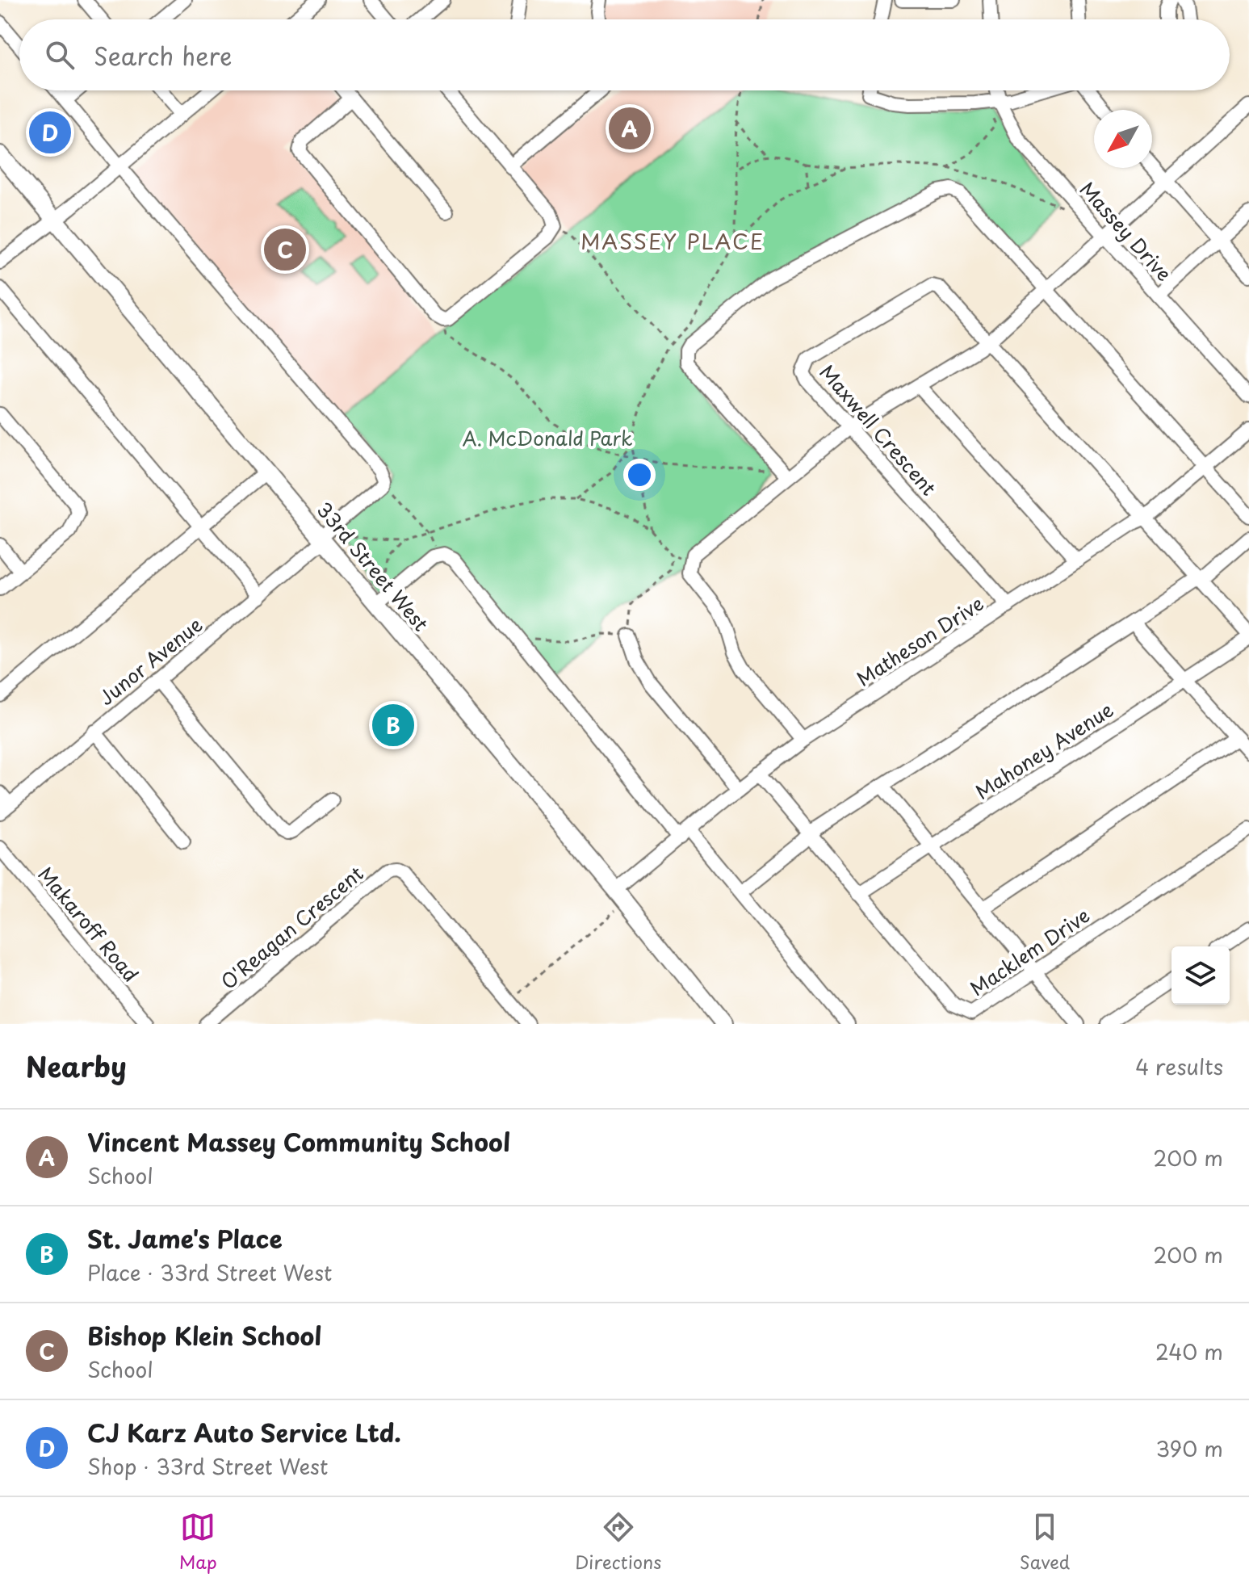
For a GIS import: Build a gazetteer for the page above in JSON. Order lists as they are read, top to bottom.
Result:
{
  "streets": {
    "main road": ["33rd Street West"],
    "street": [
      "Massey Drive",
      "Maxwell Crescent",
      "Matheson Drive",
      "Junor Avenue",
      "Mahoney Avenue",
      "Makaroff Road",
      "O'Reagan Crescent",
      "Macklem Drive"
    ]
  },
  "crossings": [
    ["Maxwell Crescent", "Matheson Drive"],
    ["Maxwell Crescent", "Mahoney Avenue"],
    ["33rd Street West", "Matheson Drive"],
    ["33rd Street West", "Junor Avenue"],
    ["Matheson Drive", "Macklem Drive"],
    ["Mahoney Avenue", "Macklem Drive"]
  ],
  "districts": ["MASSEY PLACE"],
  "parks": ["A. McDonald Park"],
  "north": "bottom left",
  "page": {
    "search": "Search here",
    "pins": [
      "A",
      "D",
      "C",
      "B"
    ],
    "heading": ["Nearby", "4 results"],
    "list": [
      {
        "mark": "A",
        "name": "Vincent Massey Community School",
        "note": "School",
        "value": "200 m"
      },
      {
        "mark": "B",
        "name": "St. Jame's Place",
        "note": "Place · 33rd Street West",
        "value": "200 m"
      },
      {
        "mark": "C",
        "name": "Bishop Klein School",
        "note": "School",
        "value": "240 m"
      },
      {
        "mark": "D",
        "name": "CJ Karz Auto Service Ltd.",
        "note": "Shop · 33rd Street West",
        "value": "390 m"
      }
    ],
    "nav": ["Map", "Directions", "Saved"]
  }
}
